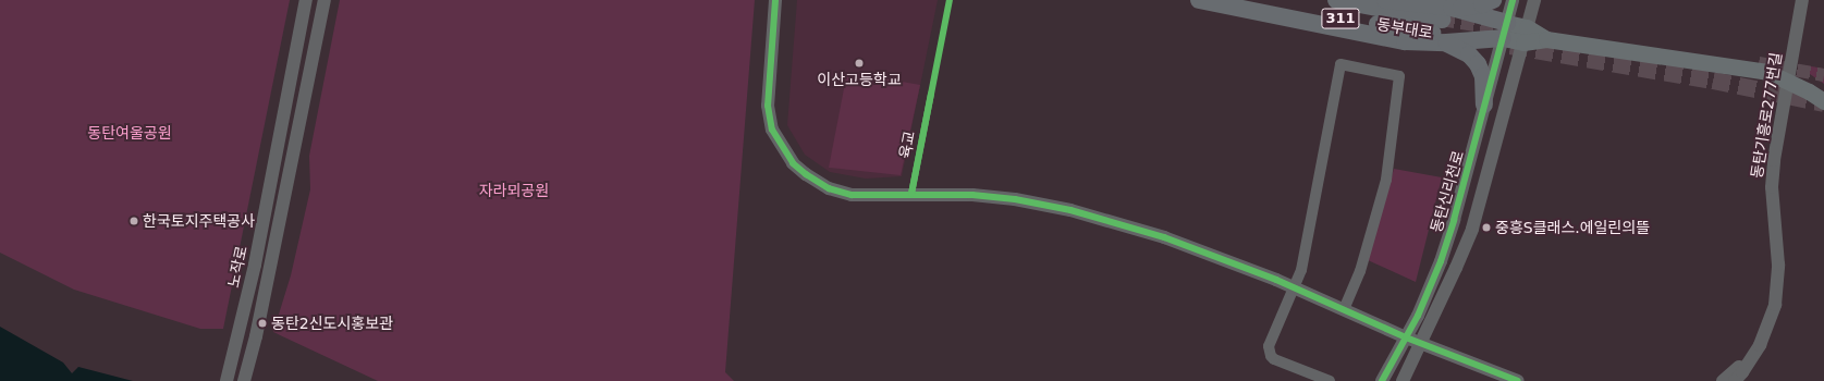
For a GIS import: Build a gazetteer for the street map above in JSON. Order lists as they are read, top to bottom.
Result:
{
  "streets": {
    "highway": ["311", "동부대로"],
    "street": ["동탄기흥로277번길", "동탄신리천로", "노작로"],
    "cycle path": ["육교"]
  },
  "parks": ["동탄여울공원", "자라뫼공원"],
  "places": [
    "이산고등학교",
    "한국토지주택공사",
    "중흥S클래스.에일린의뜰",
    "동탄2신도시홍보관"
  ]
}
